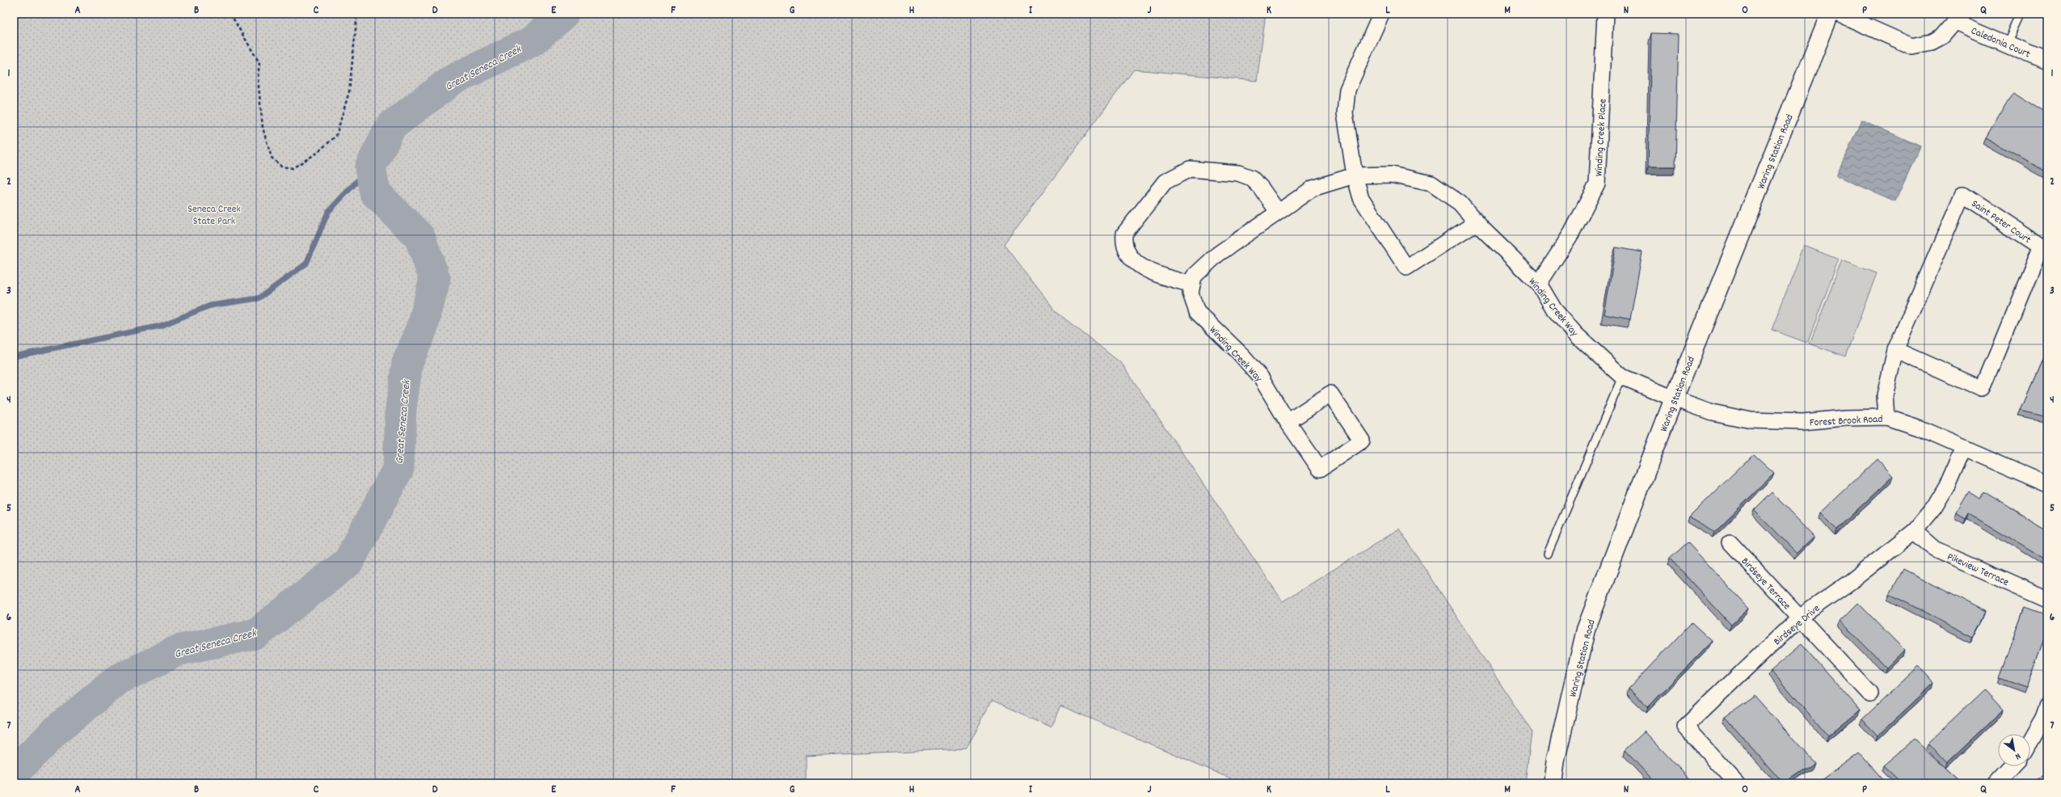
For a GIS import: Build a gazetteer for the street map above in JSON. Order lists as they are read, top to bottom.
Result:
{
  "streets": {
    "street": [
      "Caledonia Court",
      "Winding Creek Place",
      "Waring Station Road",
      "Saint Peter Court",
      "Winding Creek Way",
      "Forest Brook Road",
      "Pikeview Terrace",
      "Birdseye Terrace",
      "Birdseye Drive"
    ]
  },
  "crossings": [
    ["Winding Creek Place", "Winding Creek Way"],
    ["Waring Station Road", "Winding Creek Way"],
    ["Waring Station Road", "Forest Brook Road"],
    ["Saint Peter Court", "Forest Brook Road"],
    ["Winding Creek Way", "Forest Brook Road"],
    ["Forest Brook Road", "Birdseye Drive"],
    ["Pikeview Terrace", "Birdseye Drive"],
    ["Birdseye Terrace", "Birdseye Drive"]
  ],
  "water": ["Great Seneca Creek"],
  "parks": ["Seneca Creek State Park"],
  "north": "bottom right",
  "grid": {
    "columns": [
      "A",
      "B",
      "C",
      "D",
      "E",
      "F",
      "G",
      "H",
      "I",
      "J",
      "K",
      "L",
      "M",
      "N",
      "O",
      "P",
      "Q"
    ],
    "rows": [
      "1",
      "2",
      "3",
      "4",
      "5",
      "6",
      "7"
    ]
  }
}
